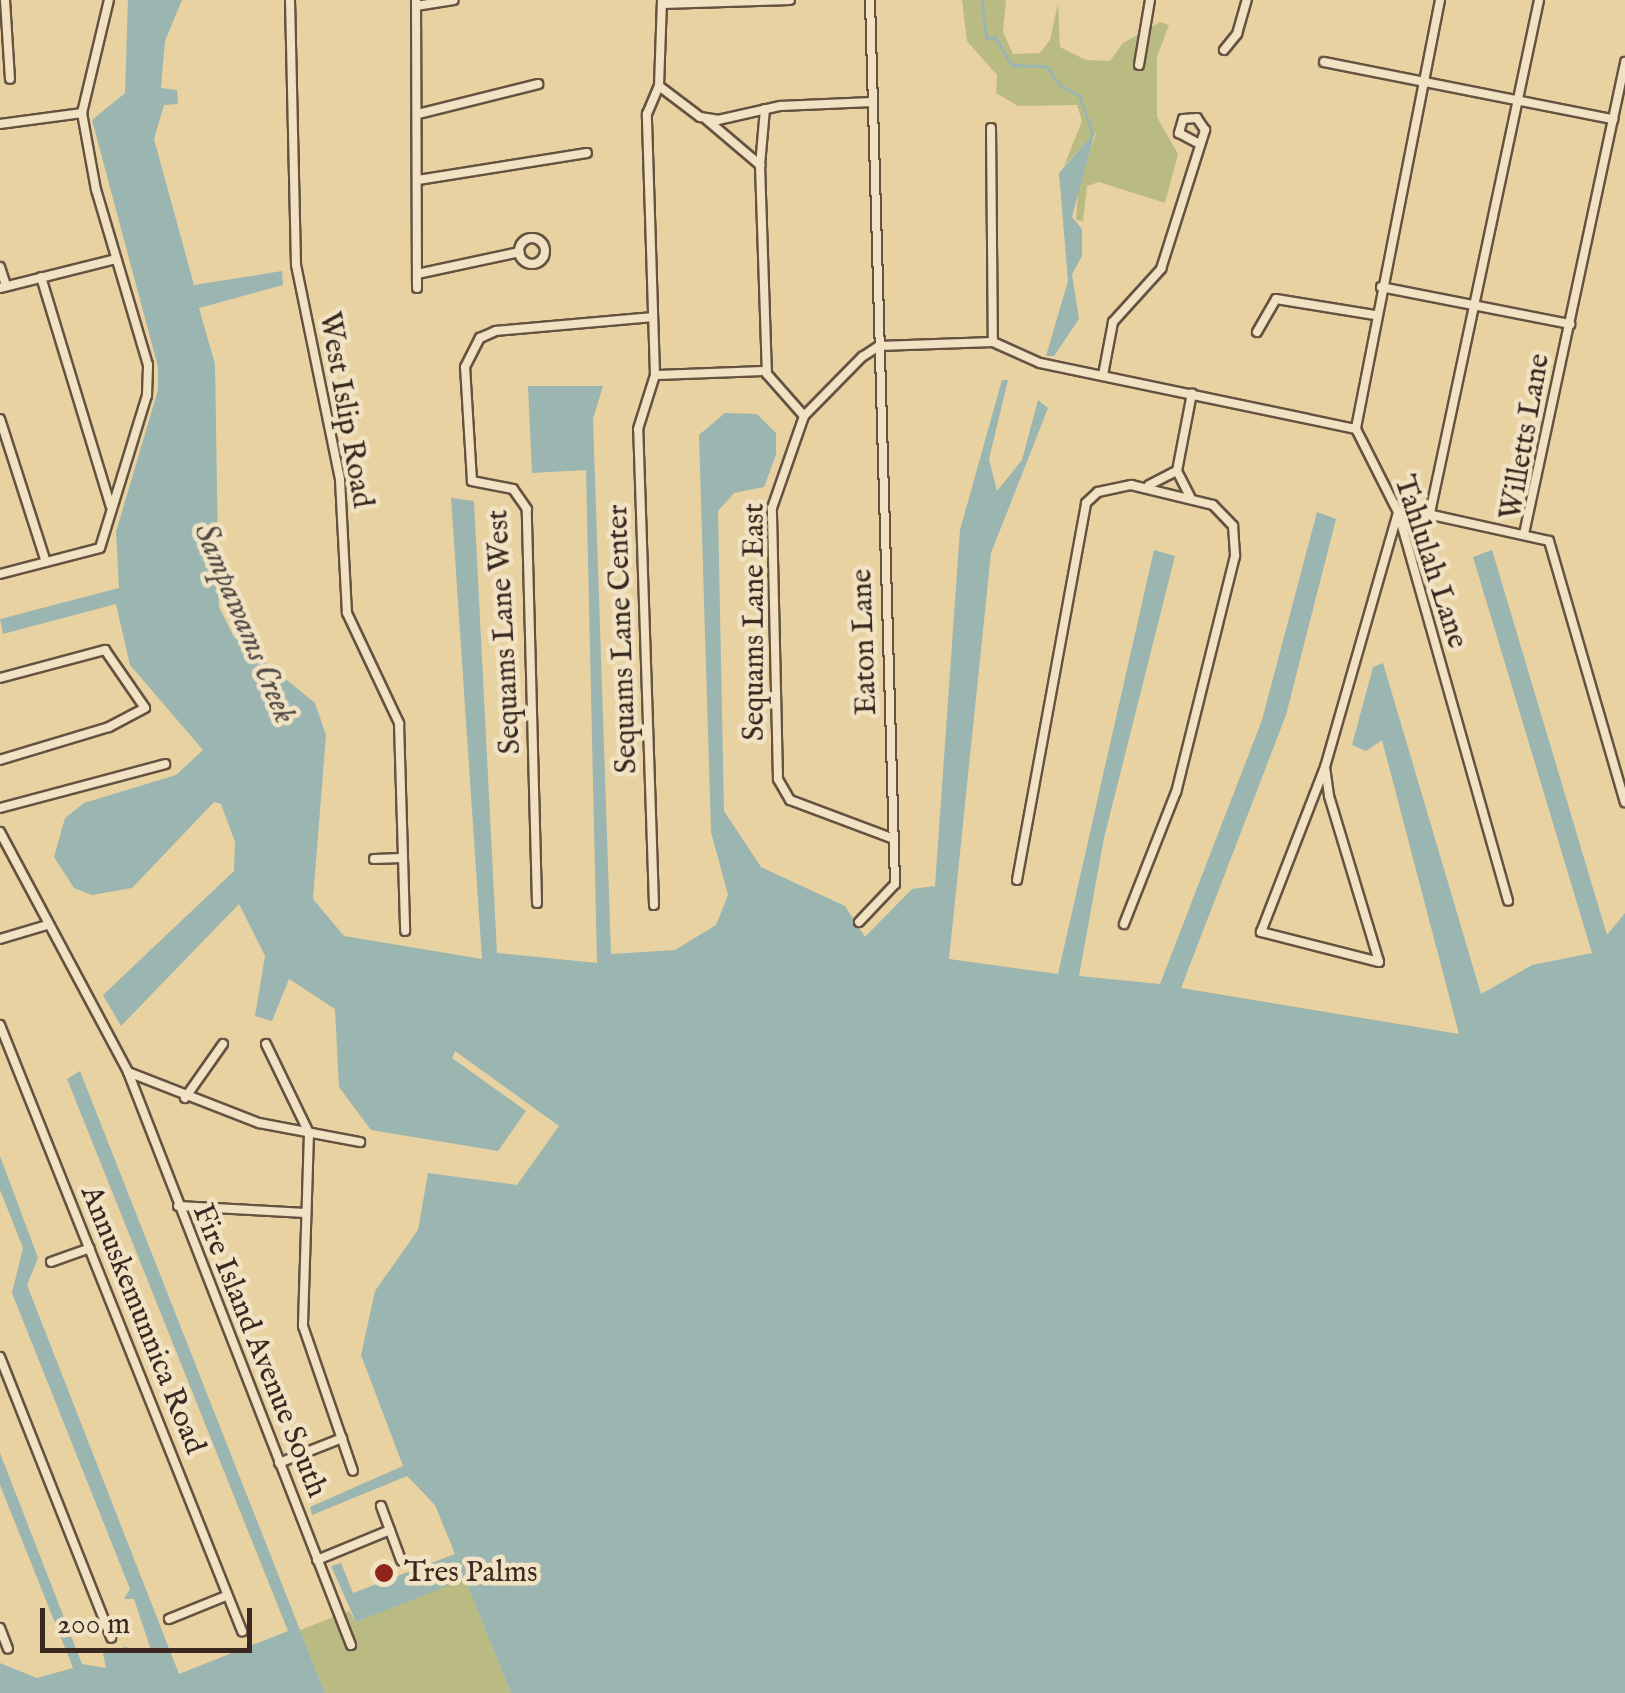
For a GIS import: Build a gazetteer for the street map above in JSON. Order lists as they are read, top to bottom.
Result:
{
  "streets": {
    "street": [
      "West Islip Road",
      "Willetts Lane",
      "Tahlulah Lane",
      "Sequams Lane East",
      "Sequams Lane West",
      "Sequams Lane Center",
      "Eaton Lane",
      "Annuskemunnica Road",
      "Fire Island Avenue South"
    ]
  },
  "crossings": [
    ["Sequams Lane East", "Eaton Lane"]
  ],
  "water": ["Sampawams Creek"],
  "places": ["Tres Palms"],
  "scale_bar": "200 m"
}
